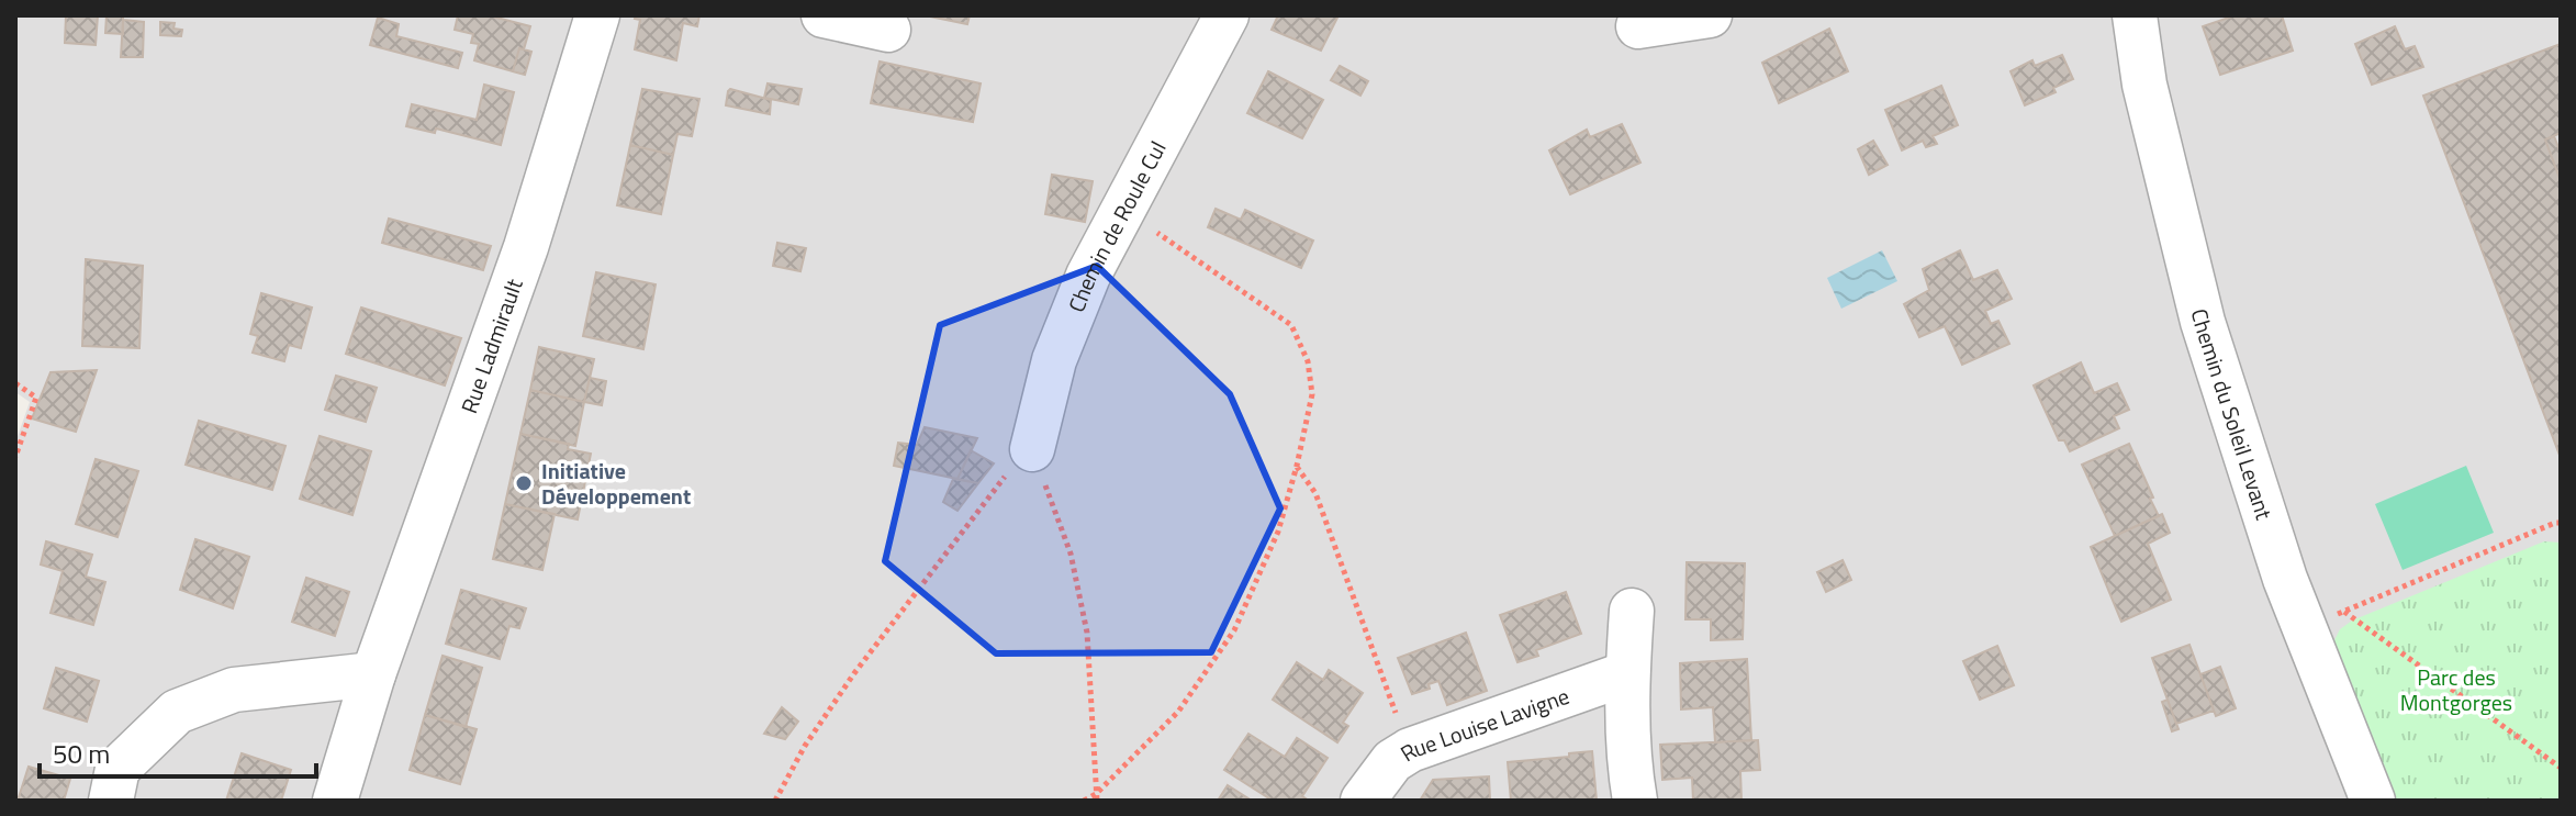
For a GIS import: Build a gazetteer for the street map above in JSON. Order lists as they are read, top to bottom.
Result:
{
  "streets": {
    "street": [
      "Chemin de Roule Cul",
      "Rue Ladmirault",
      "Chemin du Soleil Levant",
      "Rue Louise Lavigne"
    ]
  },
  "parks": ["Parc des Montgorges"],
  "places": ["Initiative Développement"],
  "scale_bar": "50 m"
}
